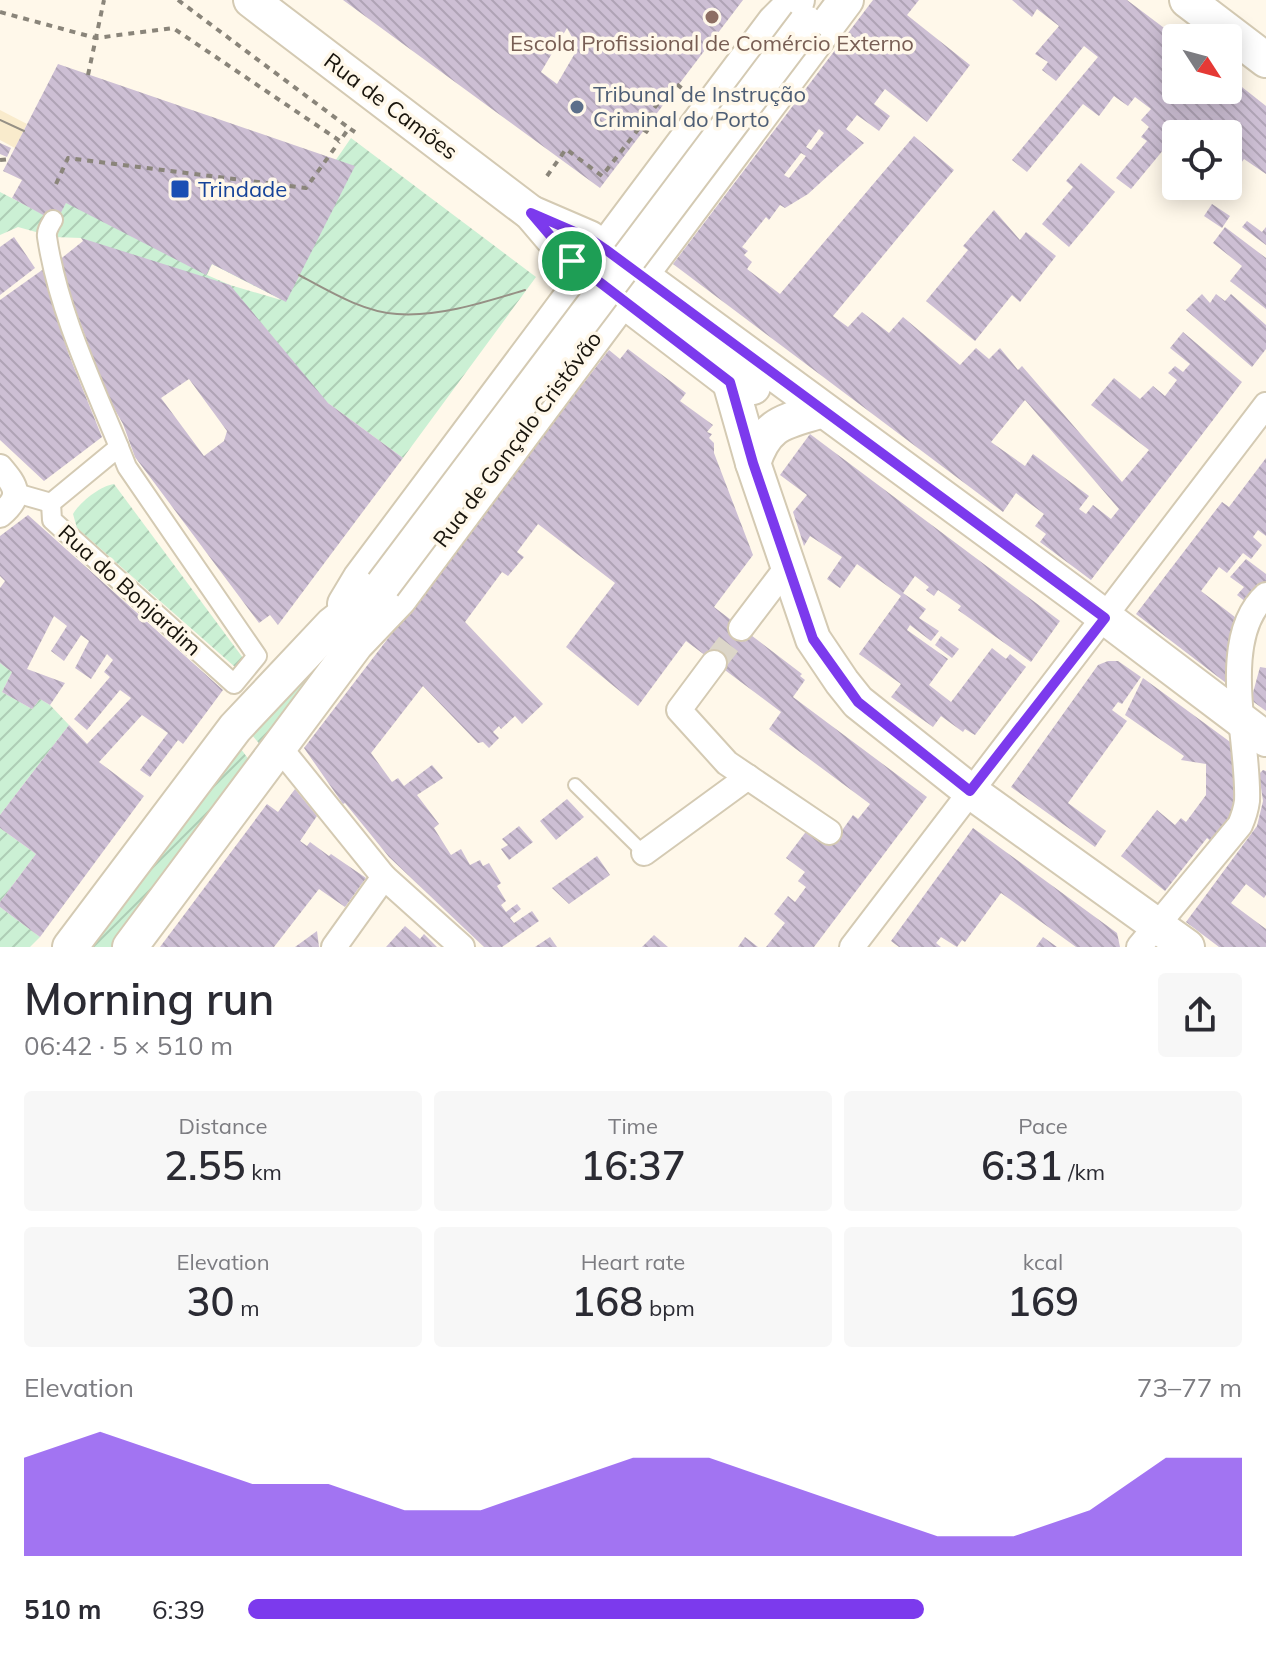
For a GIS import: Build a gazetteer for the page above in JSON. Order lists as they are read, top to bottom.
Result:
{
  "streets": {
    "main road": ["Rua de Camões", "Rua de Gonçalo Cristóvão"],
    "street": ["Rua do Bonjardim"]
  },
  "crossings": [
    ["Rua de Camões", "Rua de Gonçalo Cristóvão"]
  ],
  "places": {
    "other": ["Escola Profissional de Comércio Externo", "Tribunal de Instrução Criminal do Porto"],
    "transit": ["Trindade"]
  },
  "north": "bottom right",
  "page": {
    "heading": ["Morning run", "06:42 · 5 × 510 m"],
    "stats": [
      ["Distance", "2.55 km"],
      ["Time", "16:37"],
      ["Pace", "6:31 /km"],
      ["Elevation", "30 m"],
      ["Heart rate", "168 bpm"],
      ["kcal", "169"]
    ],
    "chart": ["Elevation", "73–77 m"],
    "list": [
      {
        "name": "510 m",
        "note": "6:39"
      }
    ]
  }
}
